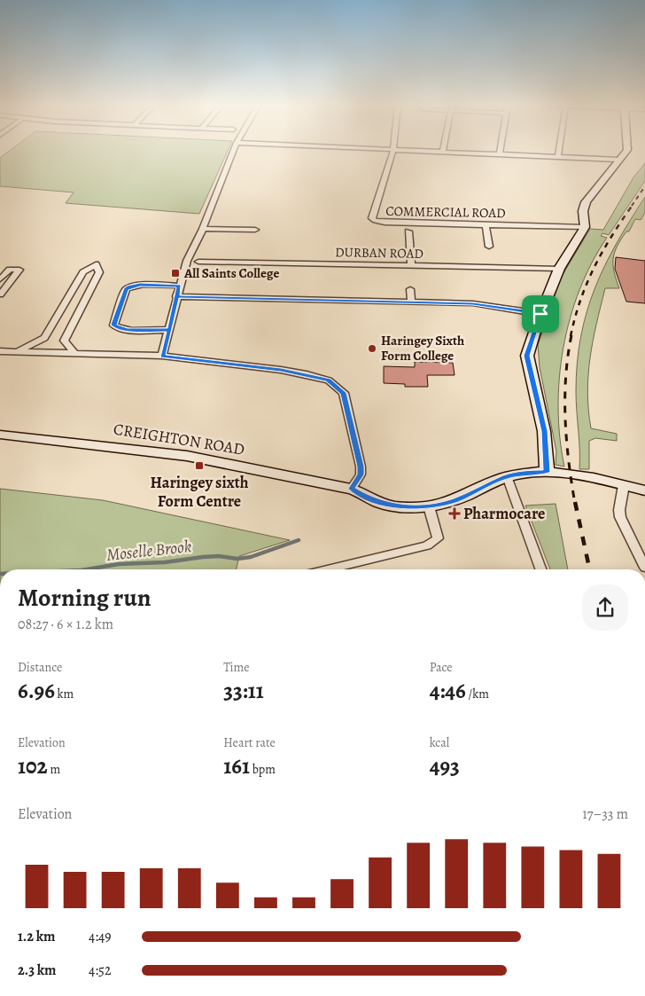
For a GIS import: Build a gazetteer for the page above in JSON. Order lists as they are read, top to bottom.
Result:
{
  "streets": {
    "street": ["COMMERCIAL ROAD", "DURBAN ROAD", "CREIGHTON ROAD"]
  },
  "water": ["Moselle Brook"],
  "places": {
    "transit": ["All Saints College", "Haringey sixth Form Centre"],
    "other": ["Haringey Sixth Form College"],
    "health": ["Pharmocare"]
  },
  "page": {
    "heading": ["Morning run", "08:27 · 6 × 1.2 km"],
    "stats": [
      ["Distance", "6.96 km"],
      ["Time", "33:11"],
      ["Pace", "4:46 /km"],
      ["Elevation", "102 m"],
      ["Heart rate", "161 bpm"],
      ["kcal", "493"]
    ],
    "chart": ["Elevation", "17–33 m"],
    "list": [
      {
        "name": "1.2 km",
        "note": "4:49"
      },
      {
        "name": "2.3 km",
        "note": "4:52"
      }
    ]
  }
}
